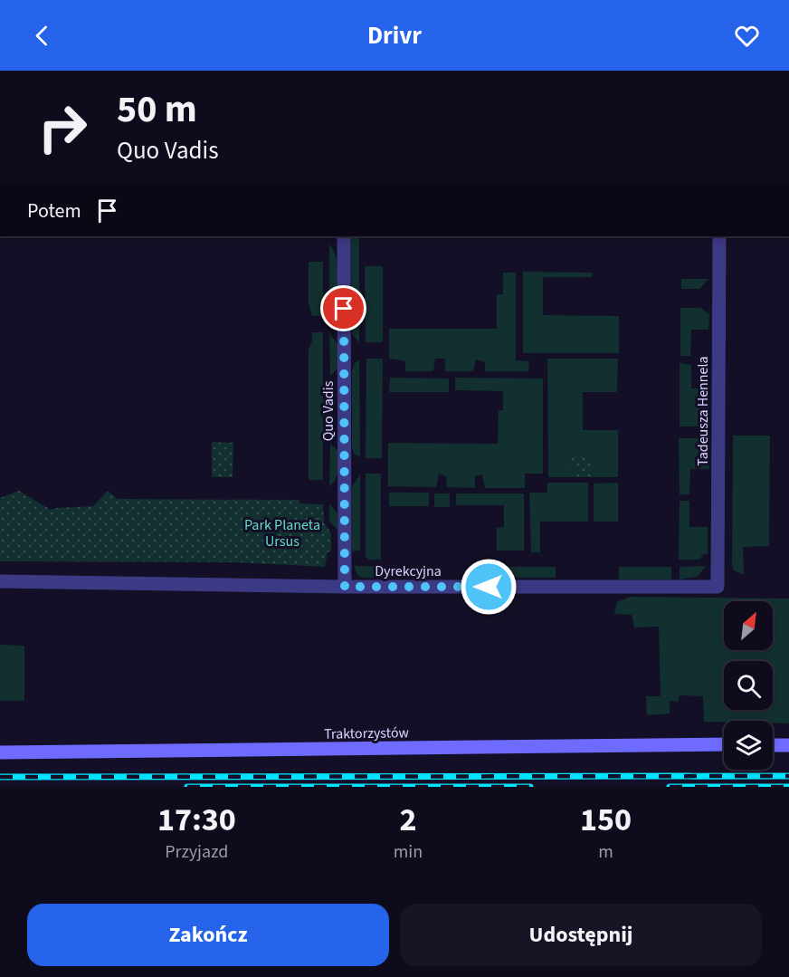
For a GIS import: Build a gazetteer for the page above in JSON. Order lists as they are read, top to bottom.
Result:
{
  "streets": {
    "street": [
      "Quo Vadis",
      "Tadeusza Hennela",
      "Dyrekcyjna",
      "Traktorzystów"
    ]
  },
  "crossings": [
    ["Quo Vadis", "Dyrekcyjna"],
    ["Tadeusza Hennela", "Dyrekcyjna"]
  ],
  "parks": ["Park Planeta Ursus"],
  "north": "top right",
  "page": {
    "header": "Drivr",
    "turn": ["50 m", "Quo Vadis"],
    "then": "Potem",
    "eta": [
      "17:30",
      "Przyjazd",
      "2",
      "min",
      "150",
      "m"
    ],
    "buttons": ["Zakończ", "Udostępnij"]
  }
}
